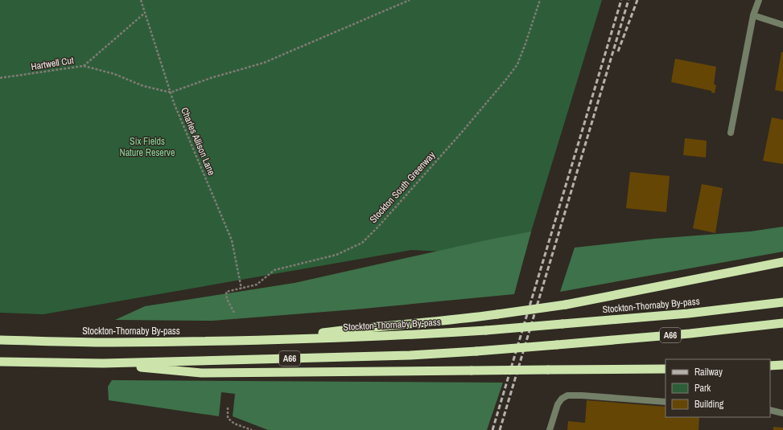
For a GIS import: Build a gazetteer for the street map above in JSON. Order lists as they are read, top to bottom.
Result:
{
  "streets": {
    "highway": ["Stockton-Thornaby By-pass", "A66"],
    "path": ["Hartwell Cut", "Charles Allison Lane", "Stockton South Greenway"]
  },
  "crossings": [
    ["Hartwell Cut", "Charles Allison Lane"],
    ["Charles Allison Lane", "Stockton South Greenway"],
    ["Stockton-Thornaby By-pass", "A66"]
  ],
  "parks": ["Six Fields Nature Reserve"],
  "legend": ["Railway", "Park", "Building"]
}
